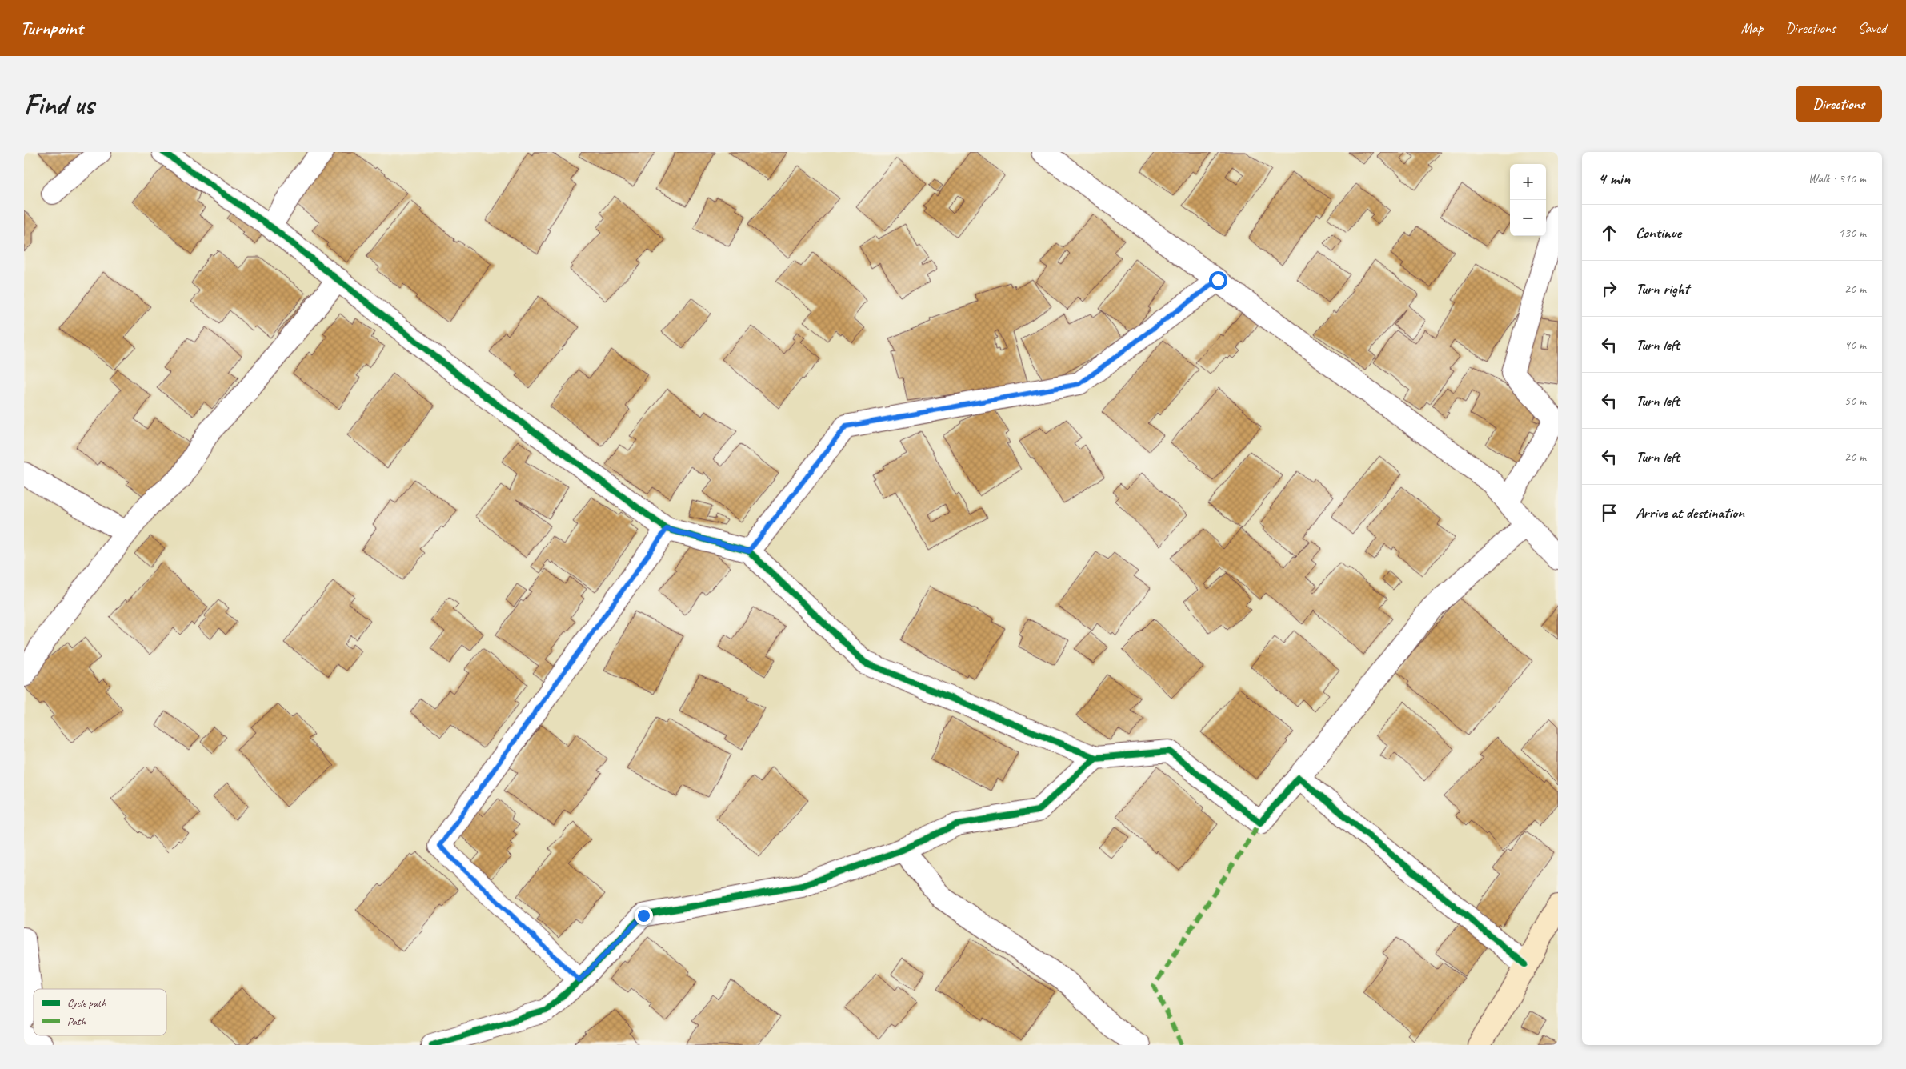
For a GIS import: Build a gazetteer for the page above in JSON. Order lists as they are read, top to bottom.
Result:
{
  "legend": ["Cycle path", "Path"],
  "page": {
    "header": "Turnpoint",
    "nav": ["Map", "Directions", "Saved"],
    "buttons": "Directions",
    "title": "Find us",
    "heading": ["4 min", "Walk · 310 m"],
    "map_buttons": ["+", "−"],
    "list": [
      ["Continue", "130 m"],
      ["Turn right", "20 m"],
      ["Turn left", "90 m"],
      ["Turn left", "50 m"],
      ["Turn left", "20 m"],
      "Arrive at destination"
    ]
  }
}
